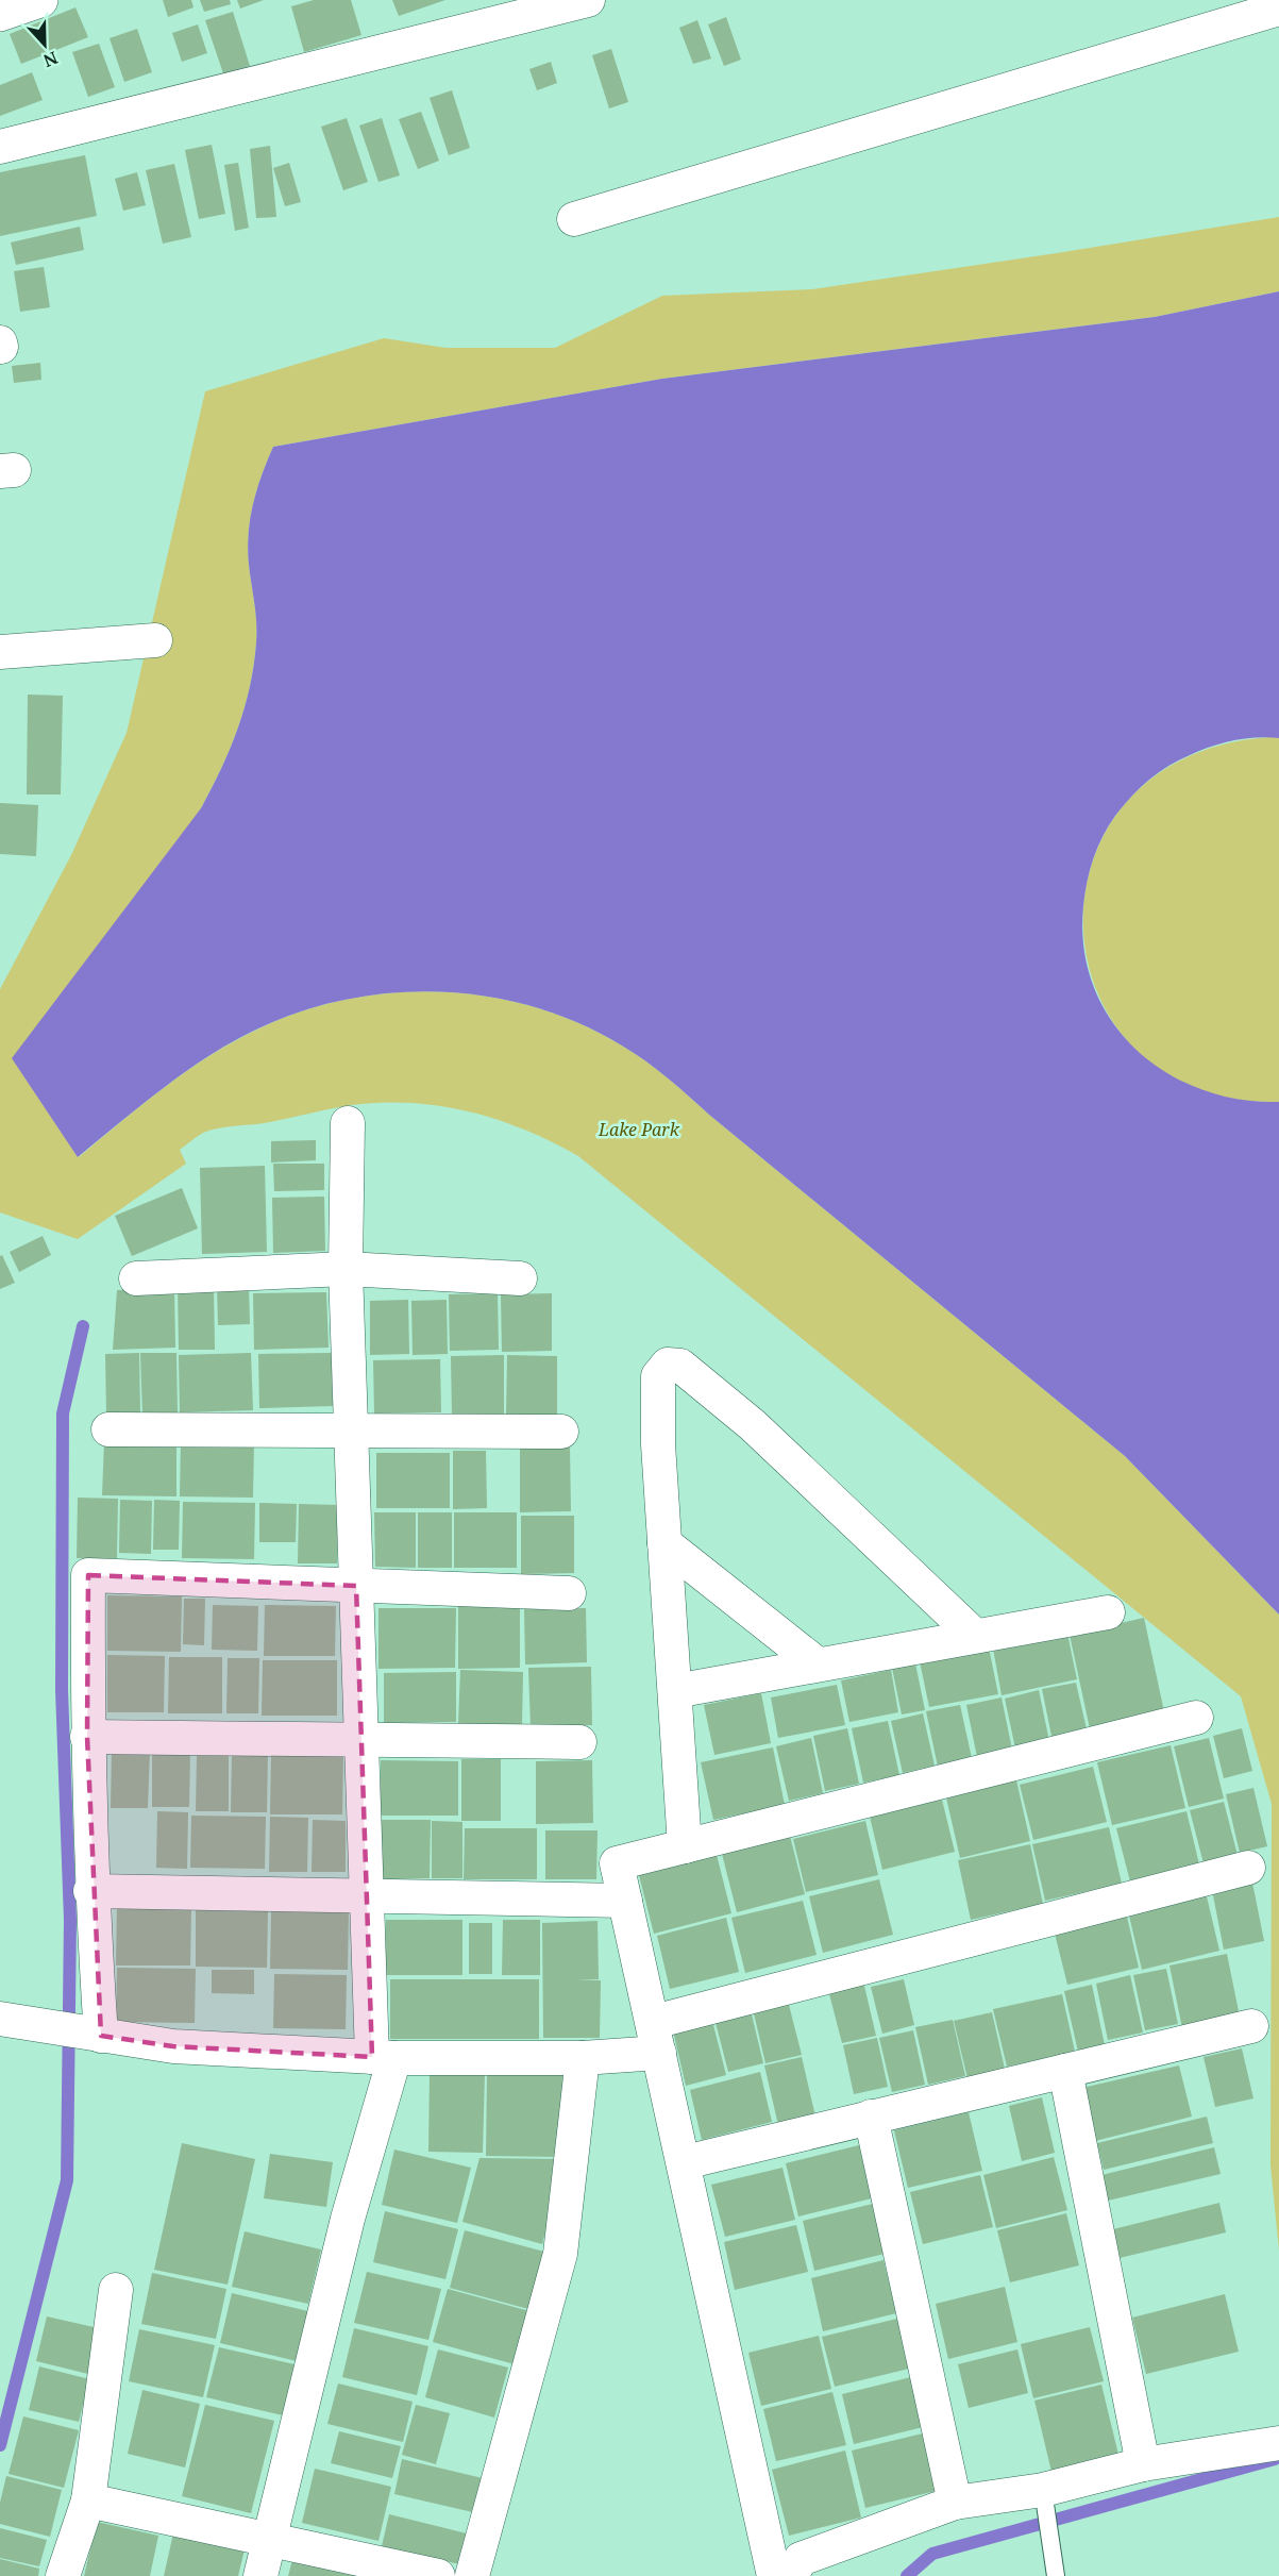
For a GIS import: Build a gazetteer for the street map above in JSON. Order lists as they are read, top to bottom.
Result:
{
  "parks": ["Lake Park"],
  "north": "bottom"
}
